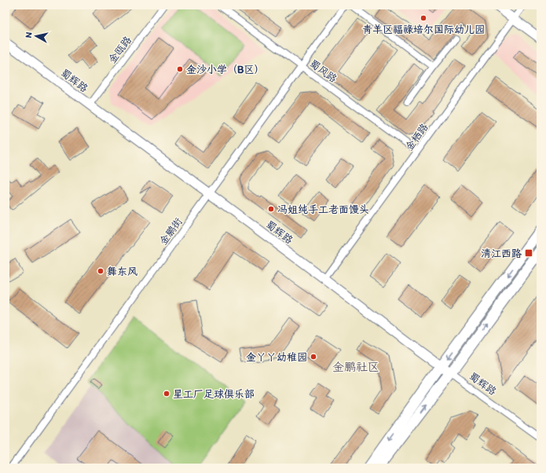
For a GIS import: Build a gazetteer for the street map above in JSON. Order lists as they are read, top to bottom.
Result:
{
  "streets": {
    "street": [
      "金瓯路",
      "蜀风路",
      "蜀辉路",
      "金栖路",
      "金鹏街"
    ]
  },
  "crossings": [
    ["金瓯路", "蜀辉路"],
    ["蜀风路", "金栖路"],
    ["蜀风路", "金鹏街"],
    ["蜀辉路", "金栖路"],
    ["蜀辉路", "金鹏街"]
  ],
  "districts": ["金鹏社区"],
  "places": {
    "other": [
      "青羊区福禄培尔国际幼儿园",
      "金沙小学（B区）",
      "冯姐纯手工老面馒头",
      "舞东风",
      "金丫丫幼稚园",
      "星工厂足球俱乐部"
    ],
    "transit": ["清江西路"]
  },
  "north": "left"
}
